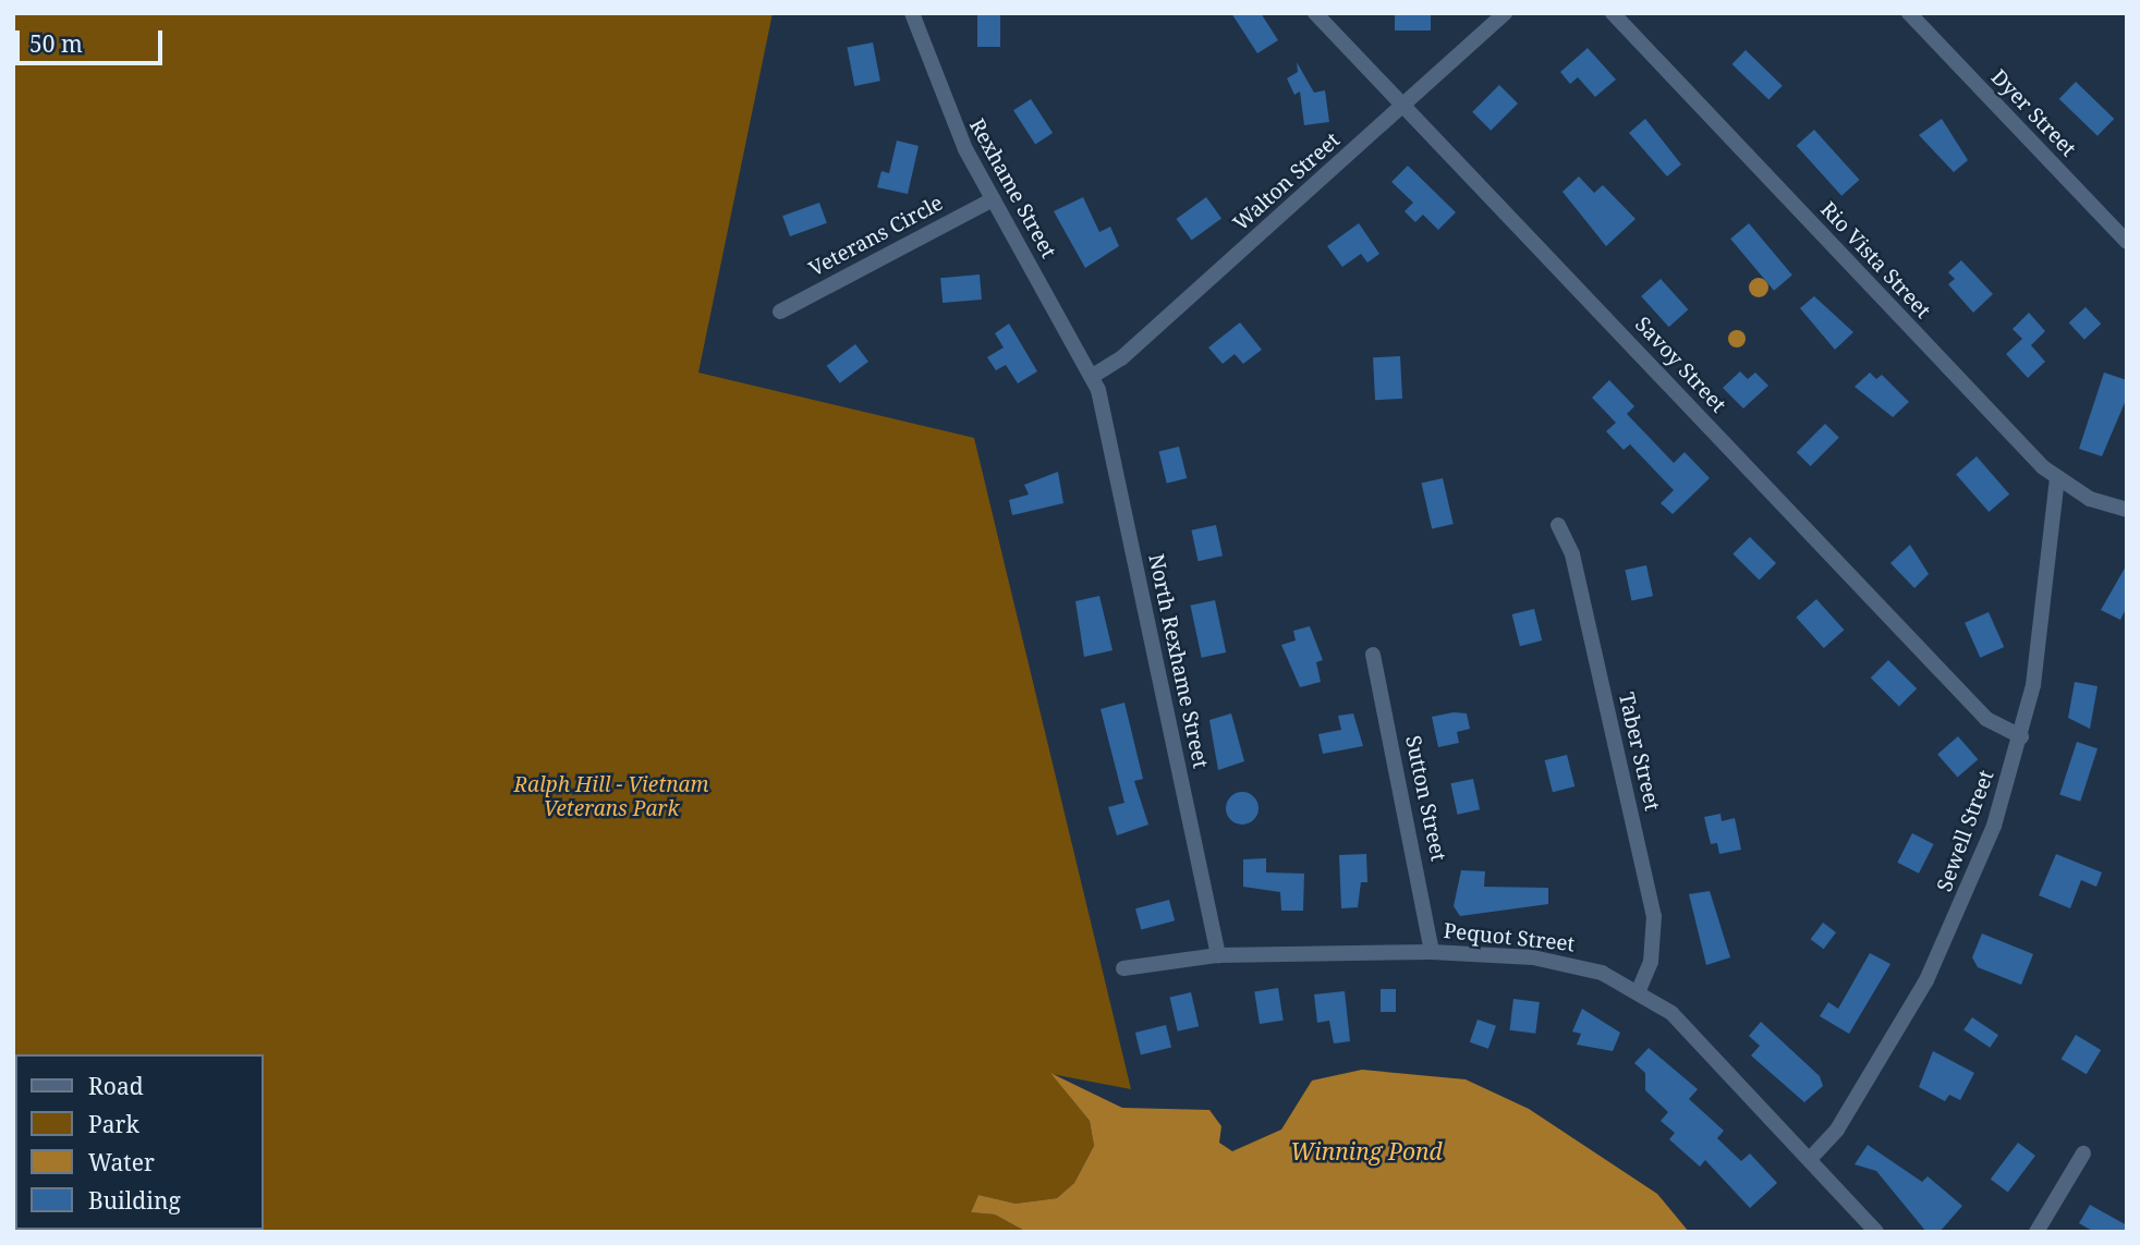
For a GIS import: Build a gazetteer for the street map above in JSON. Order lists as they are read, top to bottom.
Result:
{
  "streets": {
    "street": [
      "Dyer Street",
      "Walton Street",
      "Rexhame Street",
      "Veterans Circle",
      "Rio Vista Street",
      "Savoy Street",
      "North Rexhame Street",
      "Taber Street",
      "Sutton Street",
      "Sewell Street",
      "Pequot Street"
    ]
  },
  "crossings": [
    ["Walton Street", "Rexhame Street"],
    ["Walton Street", "Savoy Street"],
    ["Walton Street", "North Rexhame Street"],
    ["Rexhame Street", "Veterans Circle"],
    ["Rexhame Street", "North Rexhame Street"],
    ["Rio Vista Street", "Sewell Street"],
    ["Savoy Street", "Sewell Street"],
    ["North Rexhame Street", "Pequot Street"],
    ["Taber Street", "Pequot Street"],
    ["Sutton Street", "Pequot Street"],
    ["Sewell Street", "Pequot Street"]
  ],
  "water": ["Winning Pond"],
  "parks": ["Ralph Hill - Vietnam Veterans Park"],
  "legend": [
    "Road",
    "Park",
    "Water",
    "Building"
  ],
  "scale_bar": "50 m"
}
